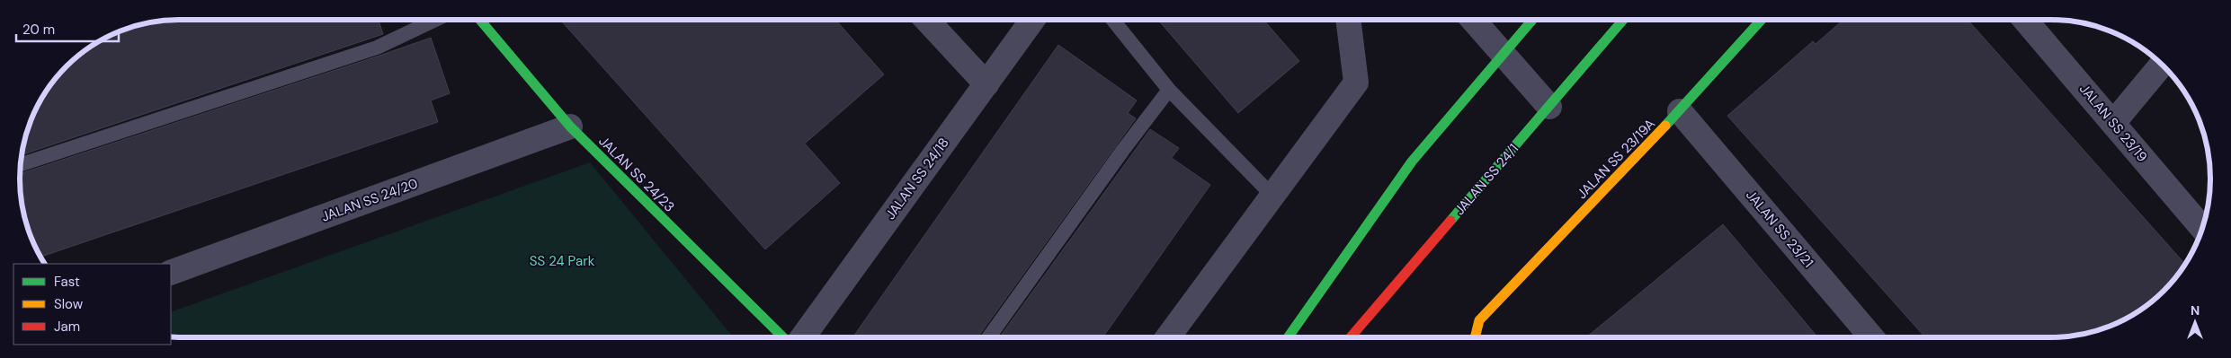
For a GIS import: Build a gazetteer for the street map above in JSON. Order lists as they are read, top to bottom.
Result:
{
  "streets": {
    "street": [
      "JALAN SS 23/19",
      "JALAN SS 23/19A",
      "JALAN SS 24/23",
      "JALAN SS 24/18",
      "JALAN SS 24/1",
      "JALAN SS 24/20",
      "JALAN SS 23/21"
    ]
  },
  "crossings": [
    ["JALAN SS 23/19A", "JALAN SS 23/21"],
    ["JALAN SS 24/23", "JALAN SS 24/20"]
  ],
  "parks": ["SS 24 Park"],
  "legend": ["Fast", "Slow", "Jam"],
  "scale_bar": "20 m",
  "north": "top"
}
